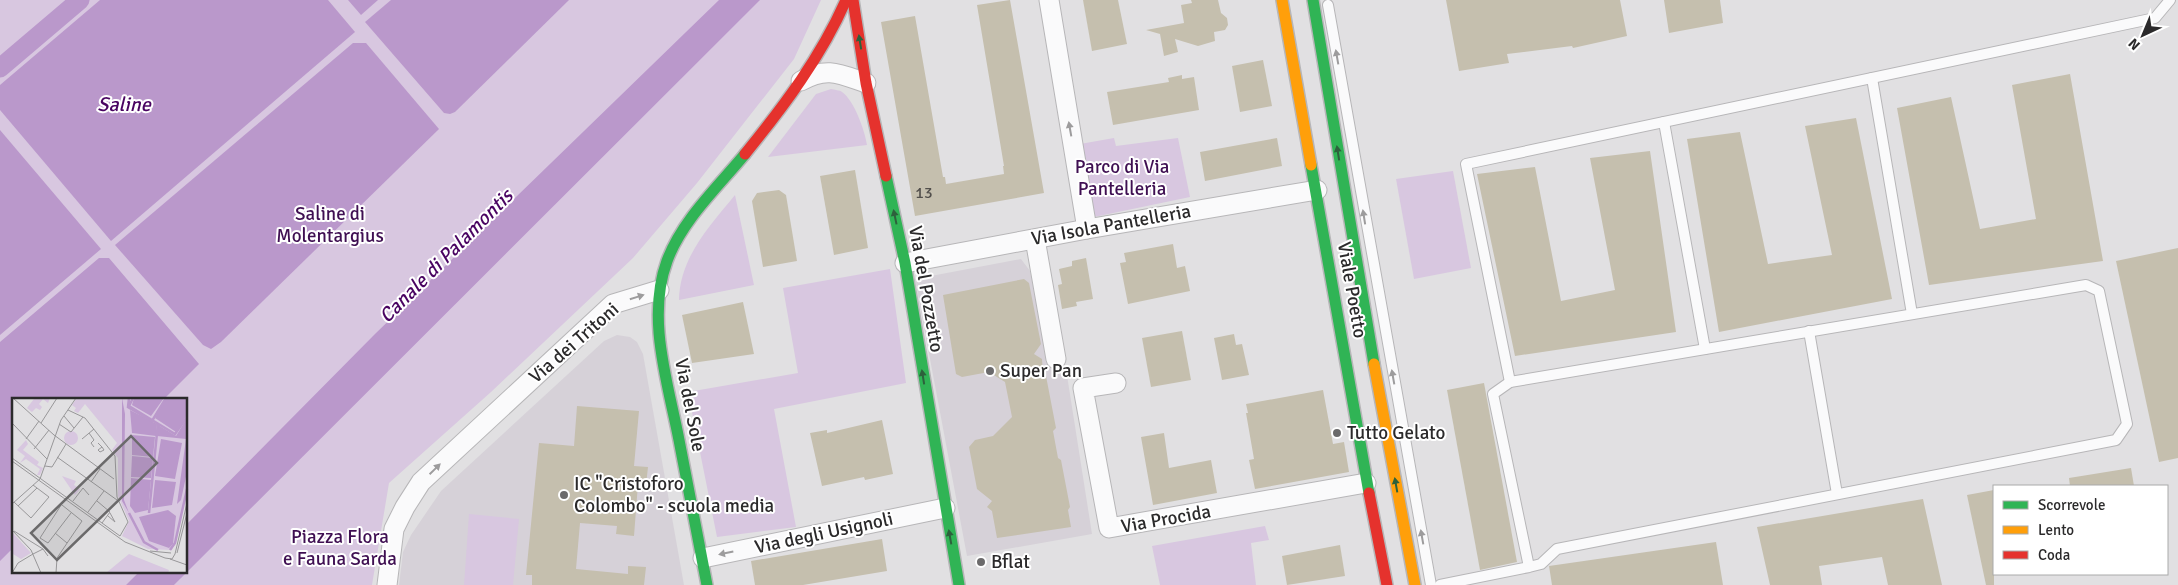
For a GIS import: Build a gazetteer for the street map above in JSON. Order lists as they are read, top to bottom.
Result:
{
  "streets": {
    "street": [
      "Via Isola Pantelleria",
      "Via del Pozzetto",
      "Viale Poetto",
      "Via dei Tritoni",
      "Via del Sole",
      "Via Procida",
      "Via degli Usignoli"
    ]
  },
  "crossings": [
    ["Via Isola Pantelleria", "Via del Pozzetto"],
    ["Via Isola Pantelleria", "Viale Poetto"],
    ["Via del Pozzetto", "Via degli Usignoli"],
    ["Viale Poetto", "Via Procida"],
    ["Via dei Tritoni", "Via del Sole"],
    ["Via del Sole", "Via degli Usignoli"]
  ],
  "one_way": ["Via del Pozzetto", "Via dei Tritoni", "Via degli Usignoli"],
  "water": ["Saline", "Canale di Palamontis"],
  "parks": ["Parco di Via Pantelleria", "Saline di Molentargius", "Piazza Flora e Fauna Sarda"],
  "places": [
    "Super Pan",
    "Tutto Gelato",
    "IC \"Cristoforo Colombo\" - scuola media",
    "Bflat"
  ],
  "house_numbers": ["13"],
  "legend": ["Scorrevole", "Lento", "Coda"],
  "north": "bottom left"
}
